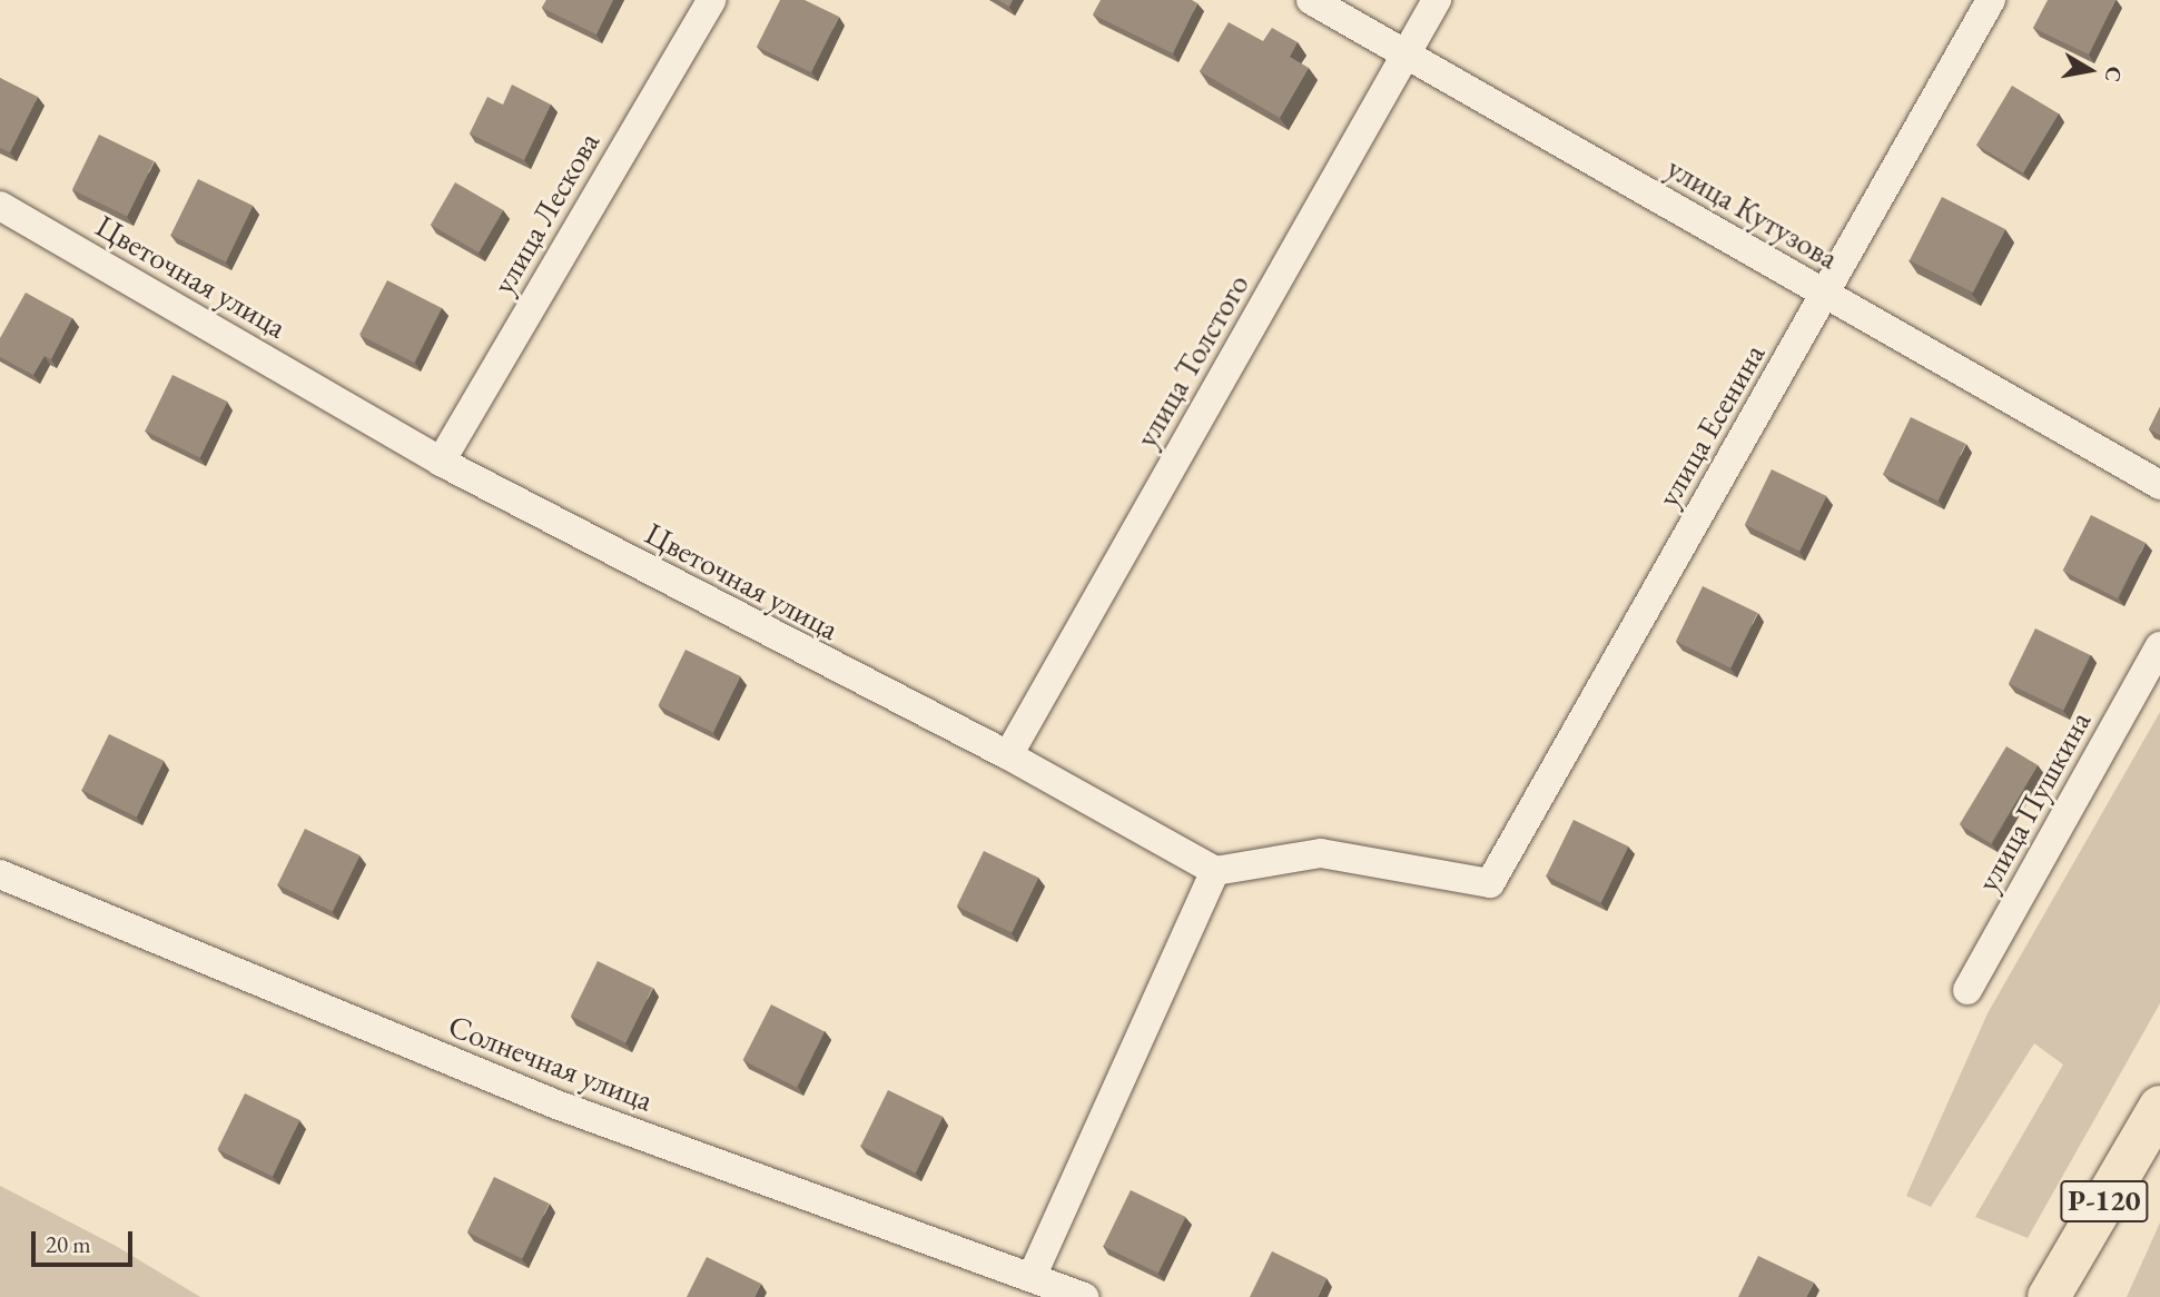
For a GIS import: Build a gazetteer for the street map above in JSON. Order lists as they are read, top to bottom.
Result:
{
  "streets": {
    "main road": ["Р-120"],
    "street": [
      "улица Лескова",
      "улица Кутузова",
      "Цветочная улица",
      "улица Толстого",
      "улица Есенина",
      "улица Пушкина",
      "Солнечная улица"
    ]
  },
  "crossings": [
    ["улица Лескова", "Цветочная улица"],
    ["улица Кутузова", "улица Толстого"],
    ["улица Кутузова", "улица Есенина"],
    ["Цветочная улица", "улица Толстого"],
    ["Цветочная улица", "улица Есенина"]
  ],
  "scale_bar": "20 m",
  "north": "right"
}
